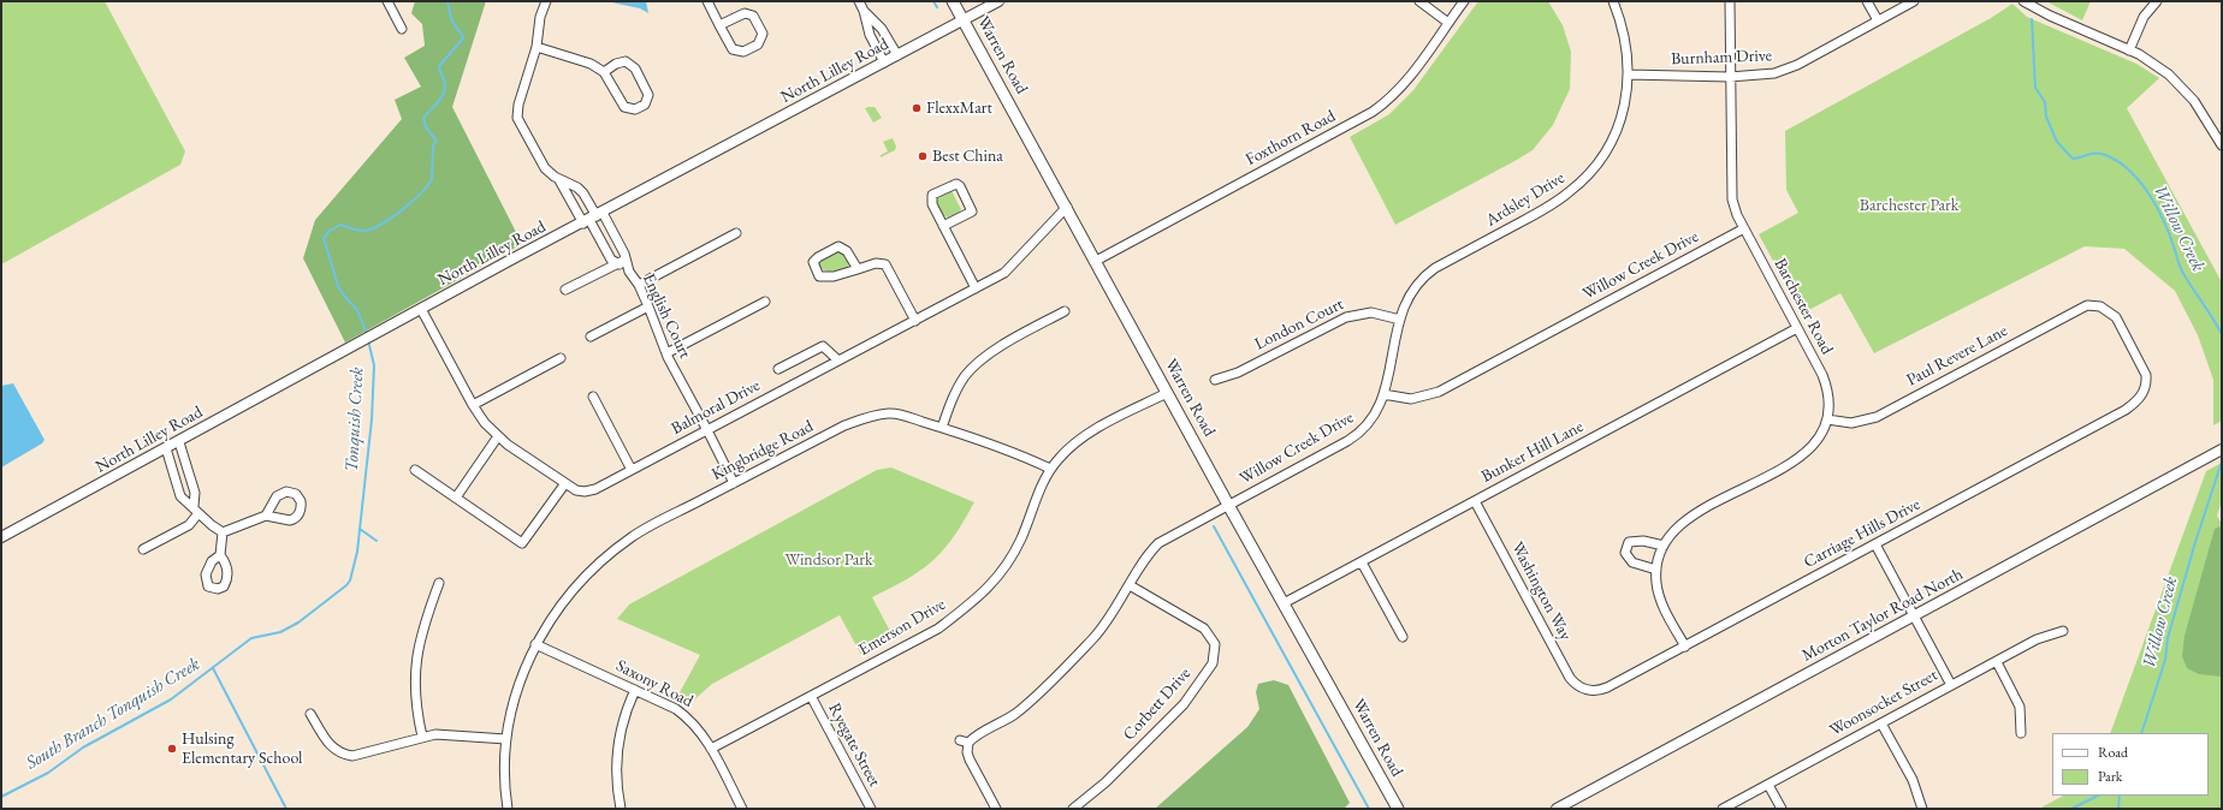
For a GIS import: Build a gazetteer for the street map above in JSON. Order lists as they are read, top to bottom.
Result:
{
  "streets": {
    "main road": ["Warren Road"],
    "street": [
      "Burnham Drive",
      "North Lilley Road",
      "Foxthorn Road",
      "Ardsley Drive",
      "Willow Creek Drive",
      "Barchester Road",
      "English Court",
      "London Court",
      "Paul Revere Lane",
      "Balmoral Drive",
      "Kingbridge Road",
      "Bunker Hill Lane",
      "Carriage Hills Drive",
      "Washington Way",
      "Morton Taylor Road North",
      "Emerson Drive",
      "Saxony Road",
      "Woonsocket Street",
      "Corbett Drive",
      "Ryegate Street"
    ]
  },
  "crossings": [
    ["Warren Road", "North Lilley Road"],
    ["Warren Road", "Foxthorn Road"],
    ["Warren Road", "Willow Creek Drive"],
    ["Warren Road", "Balmoral Drive"],
    ["Warren Road", "Bunker Hill Lane"],
    ["Warren Road", "Emerson Drive"],
    ["Burnham Drive", "Ardsley Drive"],
    ["Burnham Drive", "Barchester Road"],
    ["North Lilley Road", "English Court"],
    ["North Lilley Road", "Balmoral Drive"],
    ["Ardsley Drive", "Willow Creek Drive"],
    ["Ardsley Drive", "London Court"],
    ["Willow Creek Drive", "Barchester Road"],
    ["Willow Creek Drive", "Corbett Drive"],
    ["Barchester Road", "Paul Revere Lane"],
    ["Barchester Road", "Bunker Hill Lane"],
    ["Barchester Road", "Carriage Hills Drive"],
    ["English Court", "Balmoral Drive"],
    ["English Court", "Kingbridge Road"],
    ["Paul Revere Lane", "Carriage Hills Drive"],
    ["Kingbridge Road", "Emerson Drive"],
    ["Kingbridge Road", "Saxony Road"],
    ["Bunker Hill Lane", "Washington Way"],
    ["Carriage Hills Drive", "Washington Way"],
    ["Emerson Drive", "Saxony Road"],
    ["Emerson Drive", "Ryegate Street"]
  ],
  "water": ["Willow Creek", "Tonquish Creek", "South Branch Tonquish Creek"],
  "parks": ["Barchester Park", "Windsor Park"],
  "places": ["FlexxMart", "Best China", "Hulsing Elementary School"],
  "legend": ["Road", "Park"]
}
